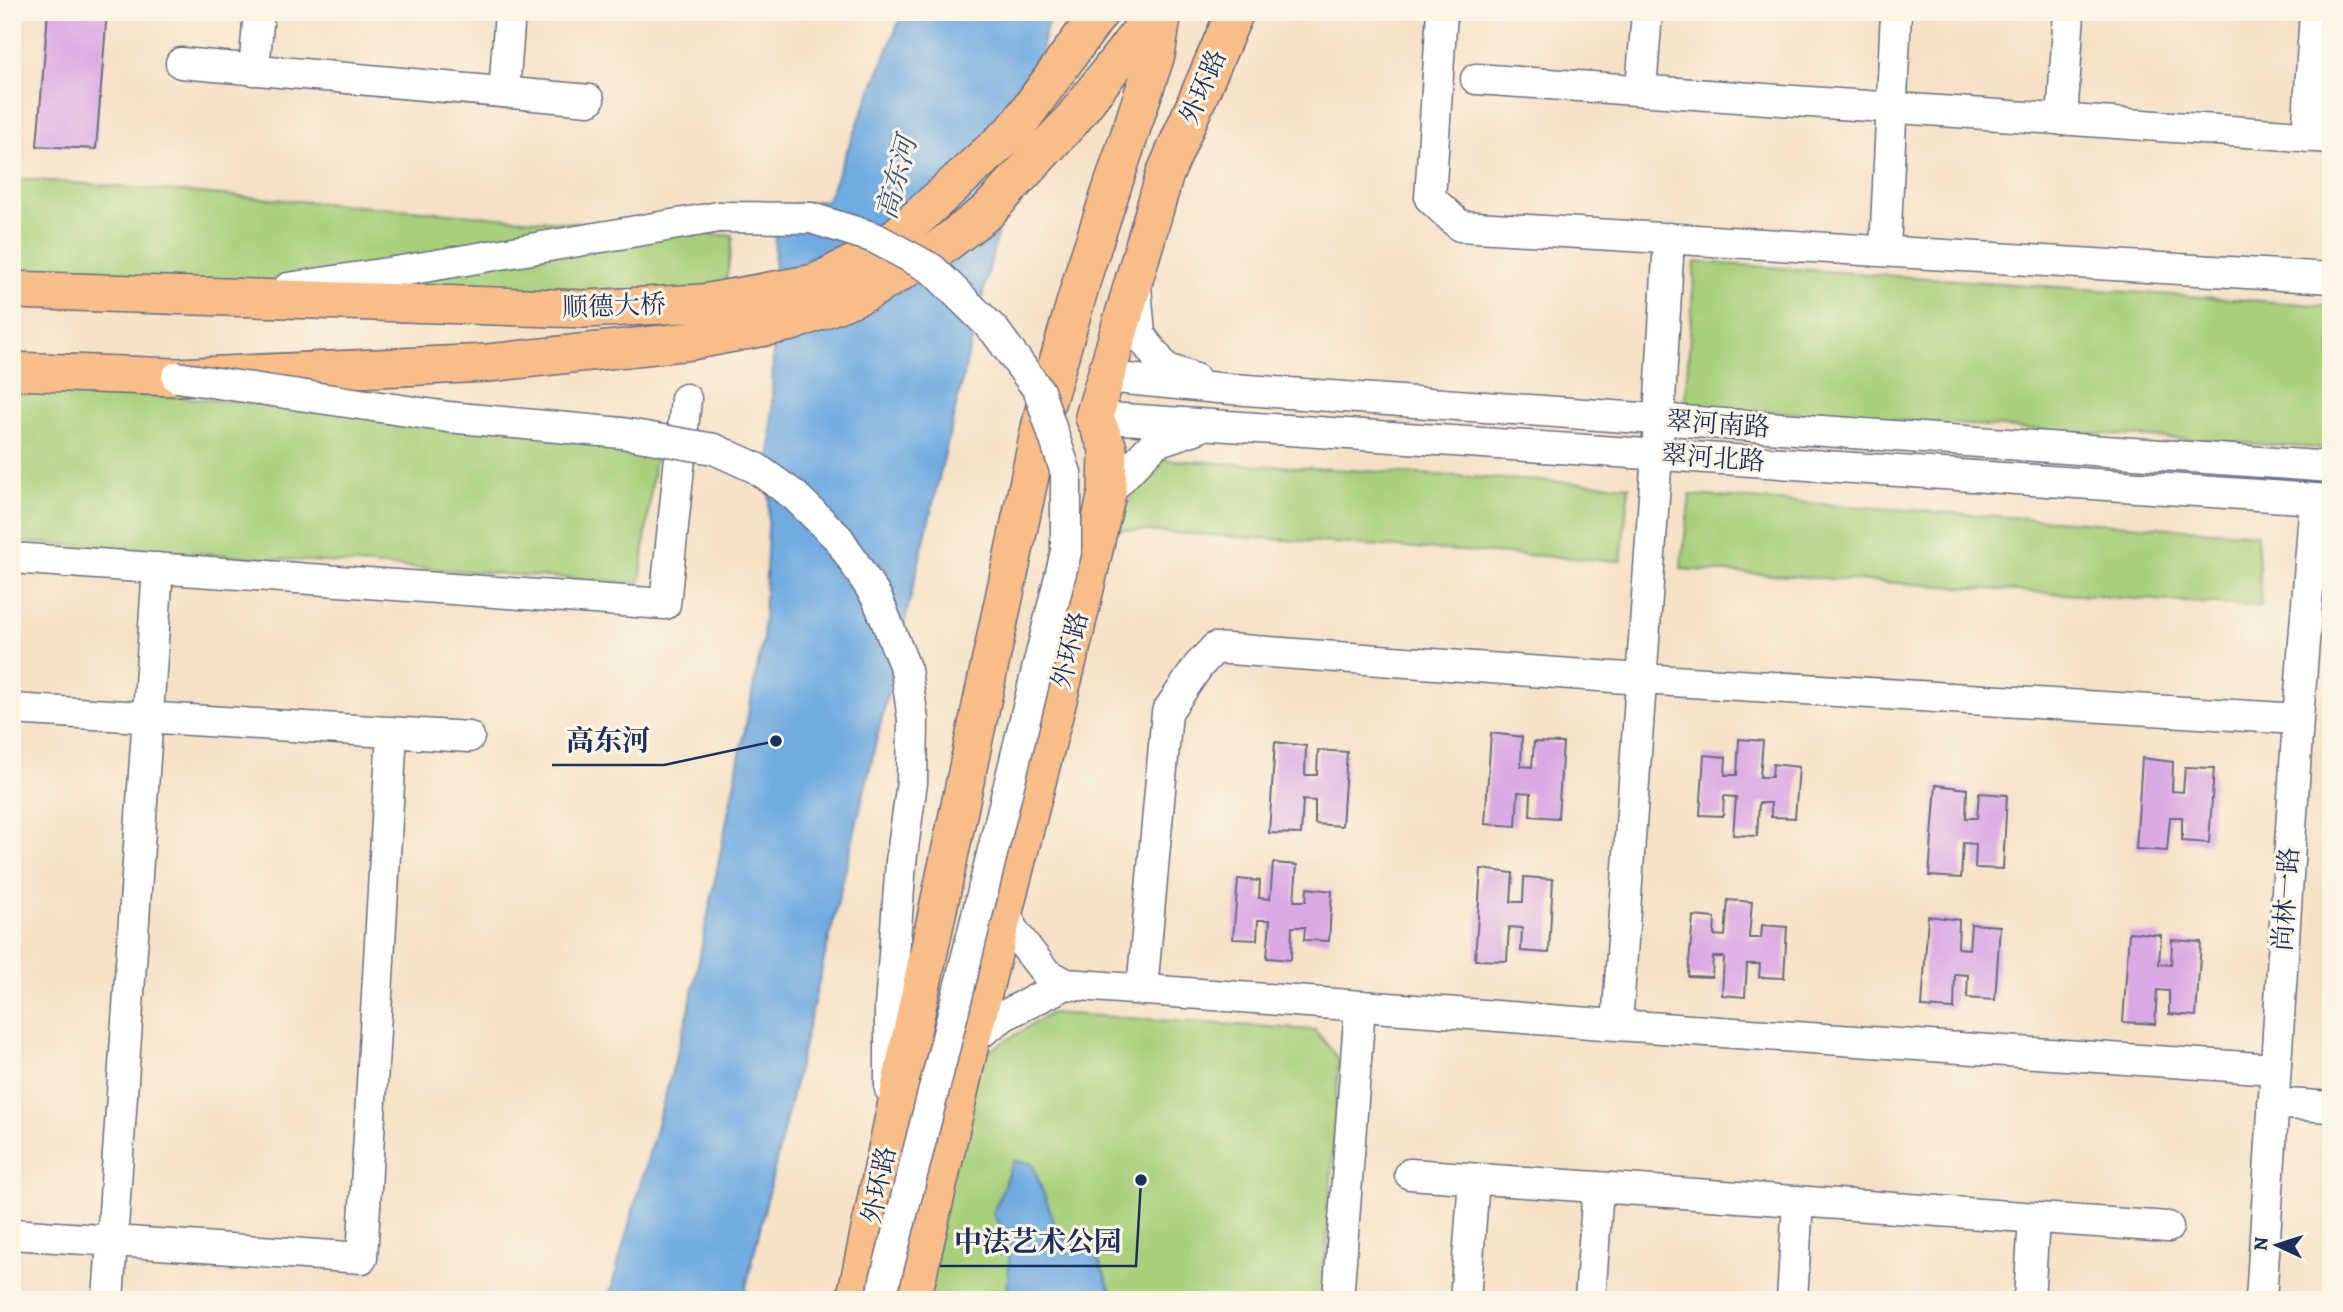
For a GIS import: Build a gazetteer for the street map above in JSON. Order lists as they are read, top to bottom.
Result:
{
  "streets": {
    "main road": ["外环路", "顺德大桥"],
    "street": ["翠河南路", "翠河北路", "尚林一路"]
  },
  "crossings": [
    ["外环路", "翠河南路"],
    ["外环路", "翠河北路"],
    ["翠河北路", "尚林一路"]
  ],
  "water": ["高东河"],
  "places": ["高东河", "中法艺术公园"],
  "north": "left"
}
